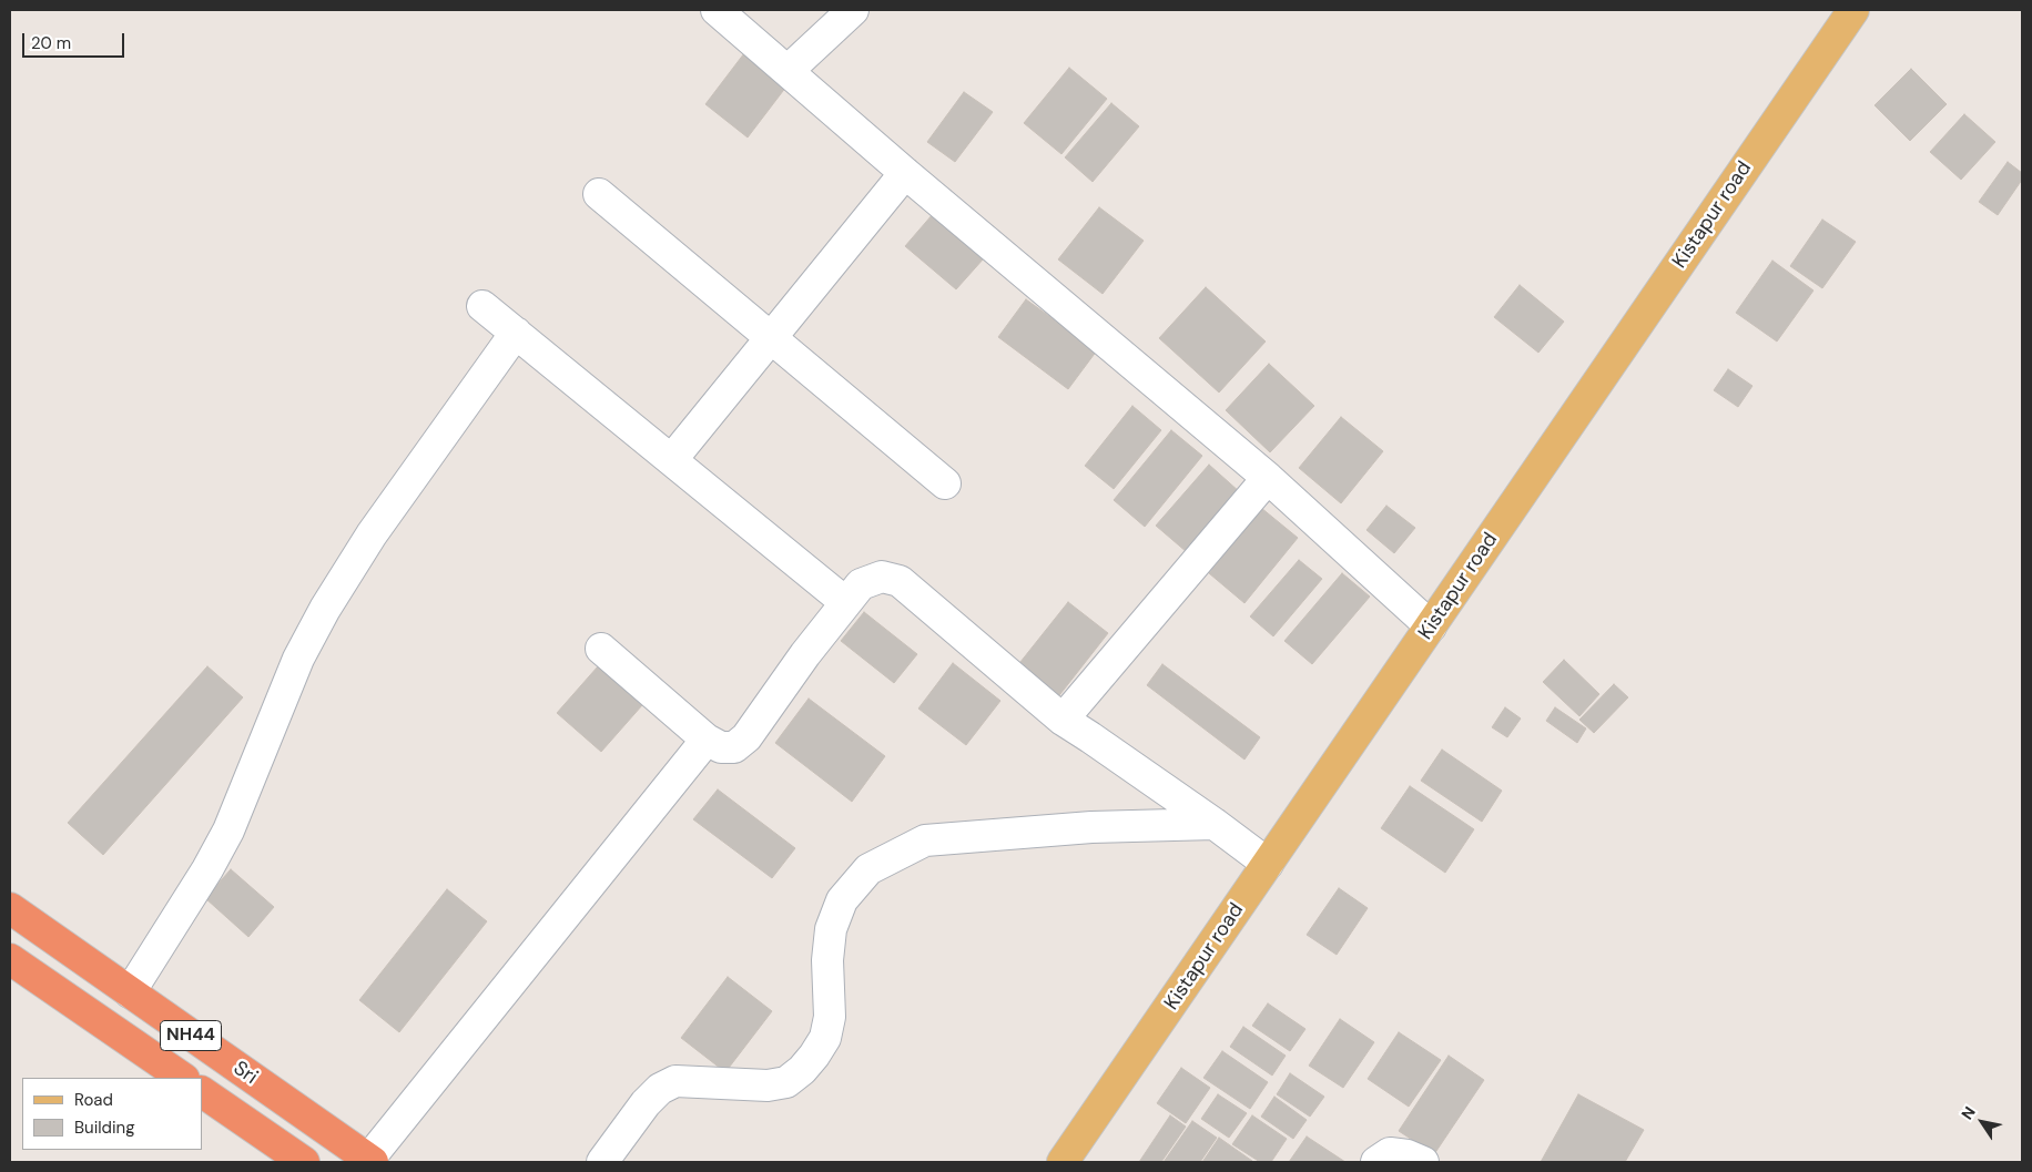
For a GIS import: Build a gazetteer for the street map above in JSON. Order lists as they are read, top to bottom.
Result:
{
  "streets": {
    "highway": ["NH44", "Sri"],
    "main road": ["Kistapur road"]
  },
  "legend": ["Road", "Building"],
  "scale_bar": "20 m",
  "north": "top left"
}
